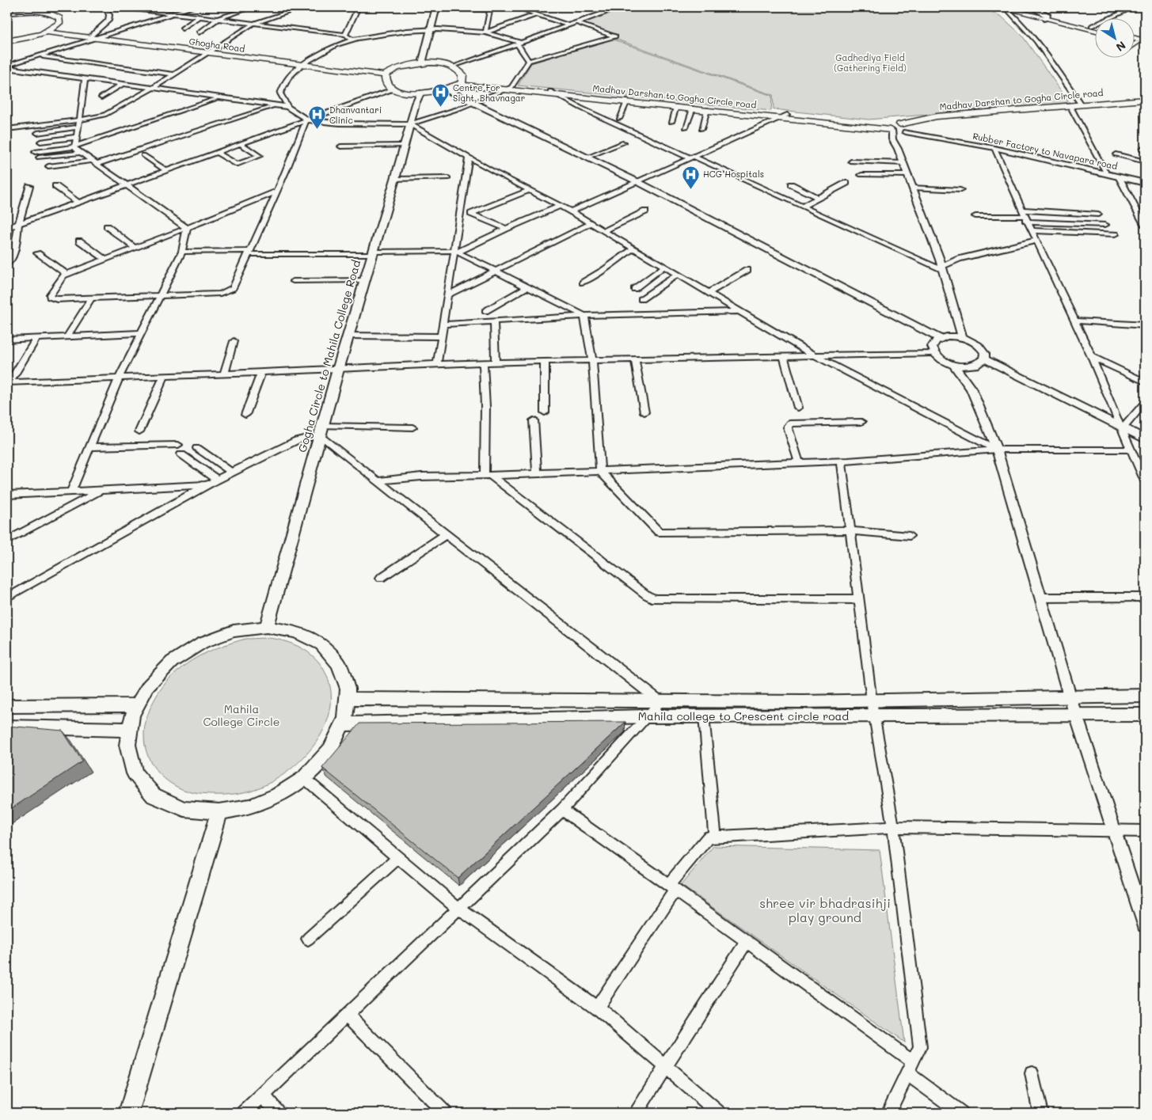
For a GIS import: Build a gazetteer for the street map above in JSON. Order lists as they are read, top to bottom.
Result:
{
  "streets": {
    "main road": [
      "Ghogha Road",
      "Madhav Darshan to Gogha Circle road",
      "Gogha Circle to Mahila College Road",
      "Mahila college to Crescent circle road"
    ],
    "street": ["Rubber Factory to Navapara road"]
  },
  "crossings": [
    ["Madhav Darshan to Gogha Circle road", "Rubber Factory to Navapara road"]
  ],
  "parks": ["Gadhediya Field (Gathering Field)", "Mahila College Circle", "shree vir bhadrasihji play ground"],
  "places": {
    "hospital": ["Centre For Sight, Bhavnagar", "Dhanvantari Clinic", "HCG Hospitals"]
  },
  "north": "bottom right"
}
